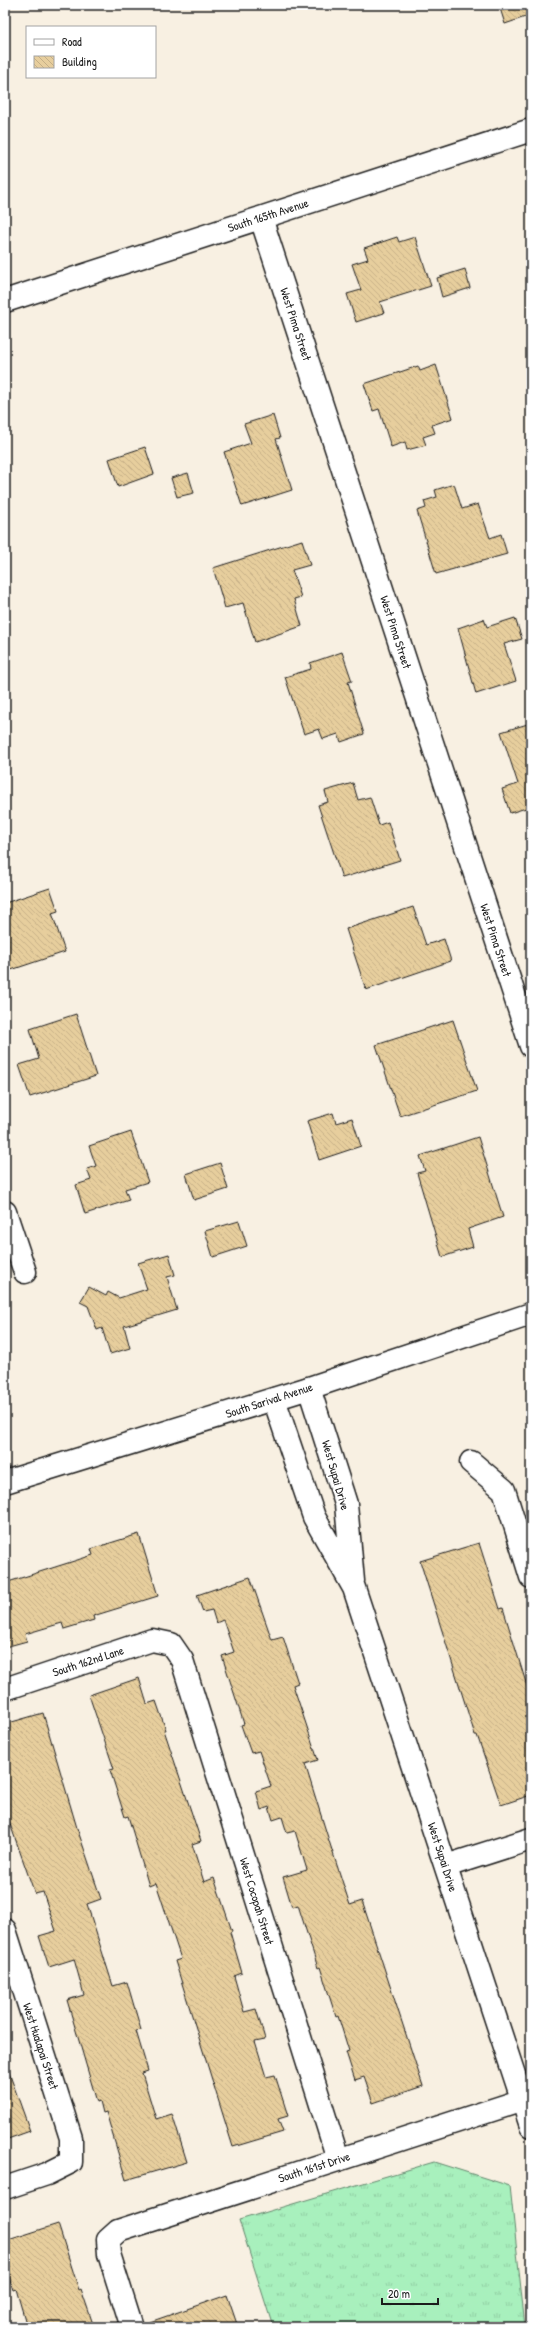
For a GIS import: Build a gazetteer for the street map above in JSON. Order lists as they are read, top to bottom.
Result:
{
  "streets": {
    "street": [
      "South 165th Avenue",
      "West Pima Street",
      "South Sarival Avenue",
      "West Supai Drive",
      "South 162nd Lane",
      "West Cocopah Street",
      "West Hualapai Street",
      "South 161st Drive"
    ]
  },
  "crossings": [
    ["South 165th Avenue", "West Pima Street"],
    ["South Sarival Avenue", "West Supai Drive"],
    ["West Supai Drive", "South 161st Drive"],
    ["South 162nd Lane", "West Cocopah Street"],
    ["West Cocopah Street", "South 161st Drive"]
  ],
  "legend": ["Road", "Building"],
  "scale_bar": "20 m"
}
